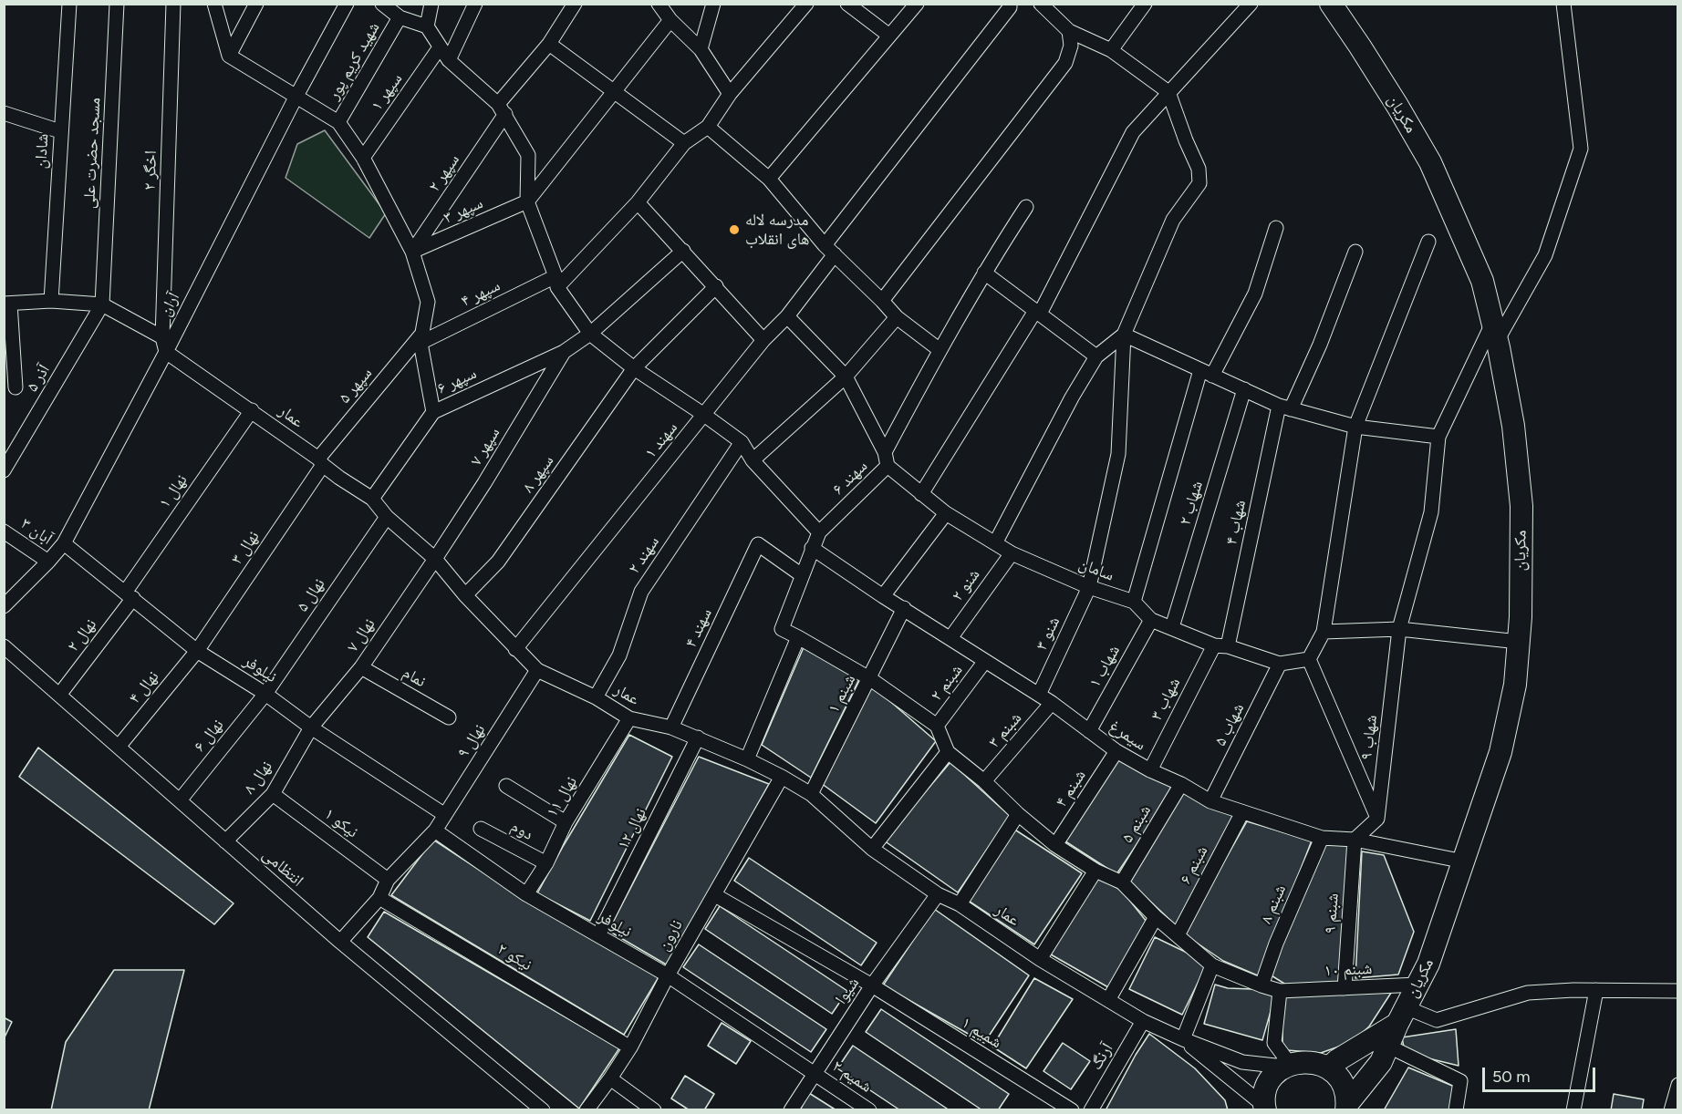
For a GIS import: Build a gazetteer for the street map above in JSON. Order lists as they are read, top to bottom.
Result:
{
  "streets": {
    "main road": ["مکریان"],
    "street": [
      "شهید کریم پور",
      "سپهر ۱",
      "شادان",
      "مسجد حضرت علی",
      "اخگر ۲",
      "سپهر ۲",
      "سپهر ۳",
      "سپهر ۴",
      "آران",
      "آذر ۵",
      "سپهر ۶",
      "سپهر ۵",
      "عمار",
      "سهند ۱",
      "سپهر ۷",
      "سپهر ۸",
      "سهند ۶",
      "نهال ۱",
      "شهاب ۲",
      "شهاب ۴",
      "آبان ۳",
      "نهال ۳",
      "سهند ۲",
      "سامان",
      "شنو ۲",
      "نهال ۵",
      "سهند ۴",
      "شنو ۳",
      "نهال ۲",
      "نهال ۷",
      "شهاب ۱",
      "نیلوفر",
      "نمام",
      "شبنم ۲",
      "نهال ۴",
      "شبنم ۱",
      "شهاب ۳",
      "شهاب ۵",
      "شبنم ۳",
      "نهال ۶",
      "سیمرغ",
      "شهاب ۹",
      "نهال ۹",
      "نهال ۸",
      "شبنم ۴",
      "نهال ۱۱",
      "نیکو ۱",
      "شبنم ۵",
      "نهال ۱۲",
      "دوم",
      "شبنم ۶",
      "انتظامی",
      "شبنم ۸",
      "شبنم ۹",
      "نارون",
      "نیکو ۲",
      "شبنم ۱۰",
      "شیوا",
      "شمیم ۱",
      "آرنگ",
      "شمیم ۲"
    ]
  },
  "crossings": [
    ["مکریان", "سیمرغ"],
    ["مکریان", "شبنم ۱۰"],
    ["مسجد حضرت علی", "آذر ۵"],
    ["سپهر ۲", "سپهر ۳"],
    ["سپهر ۴", "سپهر ۵"],
    ["آران", "عمار"],
    ["آران", "آبان ۳"],
    ["آران", "نیلوفر"],
    ["سپهر ۶", "عمار"],
    ["سپهر ۶", "سپهر ۷"],
    ["سپهر ۵", "عمار"],
    ["سپهر ۵", "نهال ۳"],
    ["عمار", "سهند ۱"],
    ["عمار", "سپهر ۷"],
    ["عمار", "سپهر ۸"],
    ["عمار", "نهال ۱"],
    ["عمار", "نهال ۳"],
    ["عمار", "سهند ۲"],
    ["عمار", "نهال ۵"],
    ["عمار", "سهند ۴"],
    ["عمار", "نهال ۷"],
    ["عمار", "شبنم ۱"],
    ["عمار", "نهال ۹"],
    ["عمار", "نهال ۱۱"],
    ["عمار", "نهال ۱۲"],
    ["عمار", "نارون"],
    ["عمار", "شیوا"],
    ["عمار", "آرنگ"],
    ["سپهر ۷", "نهال ۷"],
    ["سهند ۶", "سامان"],
    ["سهند ۶", "سهند ۴"],
    ["سهند ۶", "سیمرغ"],
    ["نهال ۱", "نهال ۲"],
    ["نهال ۱", "نیلوفر"],
    ["شهاب ۲", "سامان"],
    ["شهاب ۴", "سامان"],
    ["شهاب ۴", "شهاب ۳"],
    ["نهال ۳", "نیلوفر"],
    ["نهال ۳", "نهال ۴"],
    ["سامان", "شنو ۲"],
    ["سامان", "شنو ۳"],
    ["سامان", "شهاب ۱"],
    ["سامان", "شهاب ۳"],
    ["سامان", "شهاب ۵"],
    ["شنو ۲", "سیمرغ"],
    ["نهال ۵", "نیلوفر"],
    ["نهال ۵", "نهال ۶"],
    ["شنو ۳", "سیمرغ"],
    ["نهال ۲", "نیلوفر"],
    ["نهال ۲", "انتظامی"],
    ["نهال ۷", "نیلوفر"],
    ["نهال ۷", "نمام"],
    ["نهال ۷", "نهال ۸"],
    ["شهاب ۱", "سیمرغ"],
    ["نیلوفر", "نهال ۴"],
    ["نیلوفر", "نهال ۶"],
    ["نیلوفر", "نهال ۹"],
    ["نیلوفر", "نهال ۸"],
    ["نیلوفر", "نهال ۱۱"],
    ["نیلوفر", "نهال ۱۲"],
    ["نیلوفر", "نارون"],
    ["نیلوفر", "شیوا"],
    ["نیلوفر", "شمیم ۲"],
    ["شبنم ۲", "سیمرغ"],
    ["نهال ۴", "انتظامی"],
    ["شبنم ۱", "سیمرغ"],
    ["شهاب ۳", "سیمرغ"],
    ["شهاب ۵", "سیمرغ"],
    ["شبنم ۳", "سیمرغ"],
    ["نهال ۶", "انتظامی"],
    ["سیمرغ", "شبنم ۴"],
    ["سیمرغ", "شبنم ۵"],
    ["سیمرغ", "شبنم ۶"],
    ["سیمرغ", "شبنم ۸"],
    ["سیمرغ", "شبنم ۹"],
    ["نهال ۹", "نیکو ۱"],
    ["نهال ۹", "انتظامی"],
    ["نهال ۹", "نیکو ۲"],
    ["نهال ۸", "نیکو ۱"],
    ["نهال ۸", "انتظامی"],
    ["نهال ۱۱", "دوم"],
    ["شبنم ۵", "شبنم ۱۰"],
    ["شبنم ۶", "شبنم ۱۰"],
    ["شبنم ۸", "شبنم ۱۰"],
    ["شبنم ۹", "شبنم ۱۰"],
    ["نارون", "نیکو ۲"],
    ["نارون", "شمیم ۱"],
    ["شیوا", "شمیم ۱"],
    ["شیوا", "شمیم ۲"]
  ],
  "places": ["مدرسه لاله های انقلاب"],
  "scale_bar": "50 m"
}
